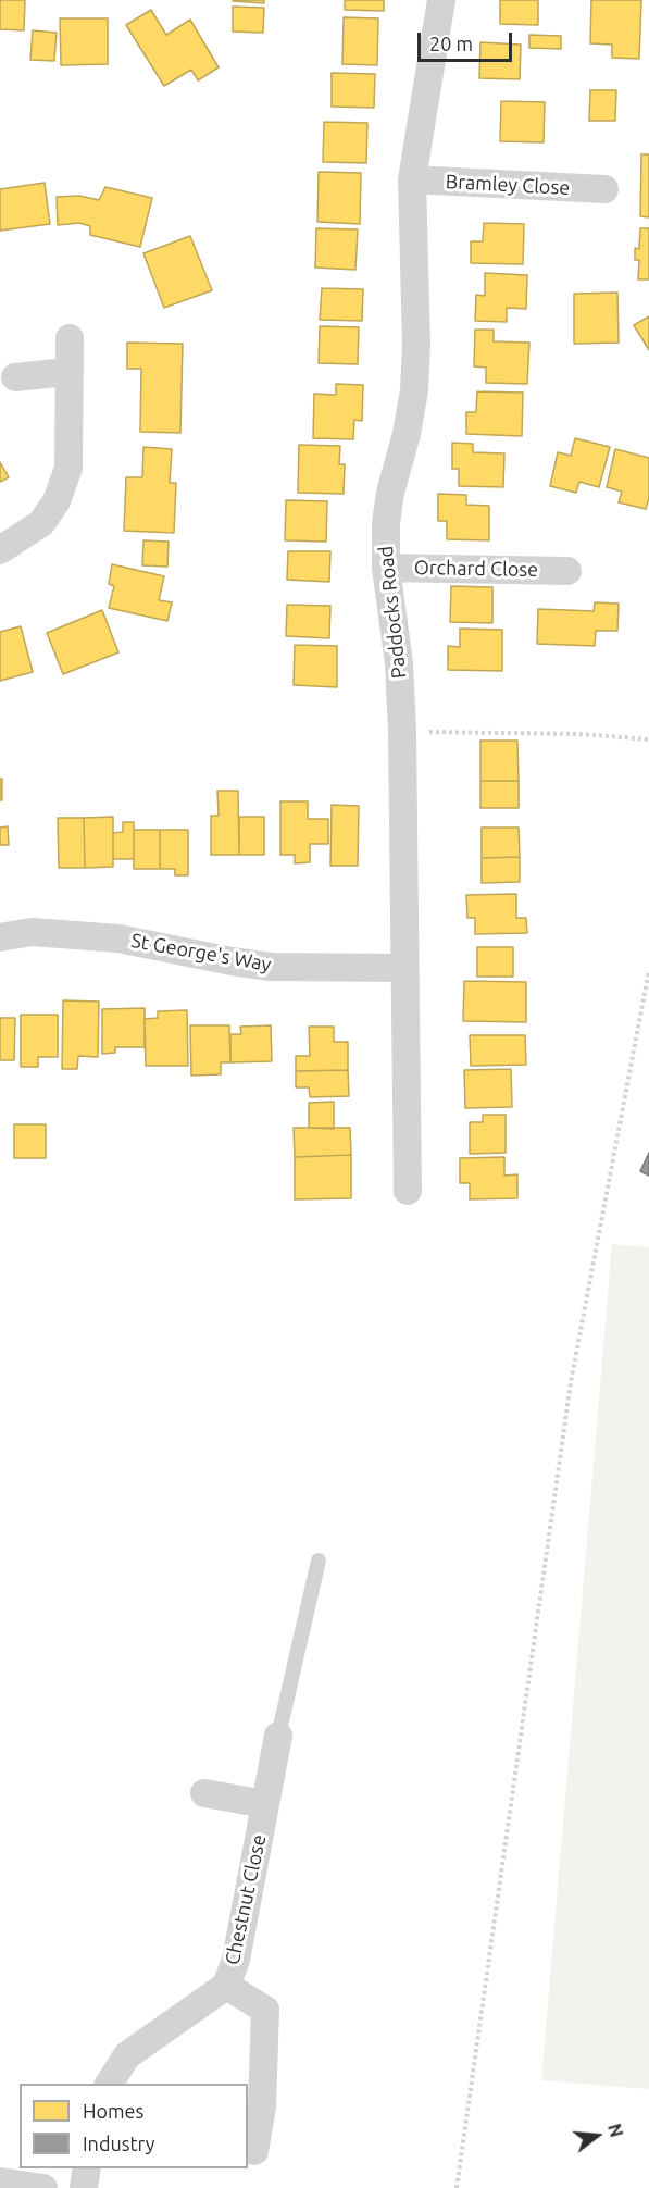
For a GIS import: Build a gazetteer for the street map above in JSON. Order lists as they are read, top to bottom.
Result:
{
  "streets": {
    "street": [
      "Bramley Close",
      "Orchard Close",
      "Paddocks Road",
      "St George's Way",
      "Chestnut Close"
    ]
  },
  "crossings": [
    ["Bramley Close", "Paddocks Road"],
    ["Orchard Close", "Paddocks Road"],
    ["Paddocks Road", "St George's Way"]
  ],
  "legend": ["Homes", "Industry"],
  "scale_bar": "20 m",
  "north": "right"
}
